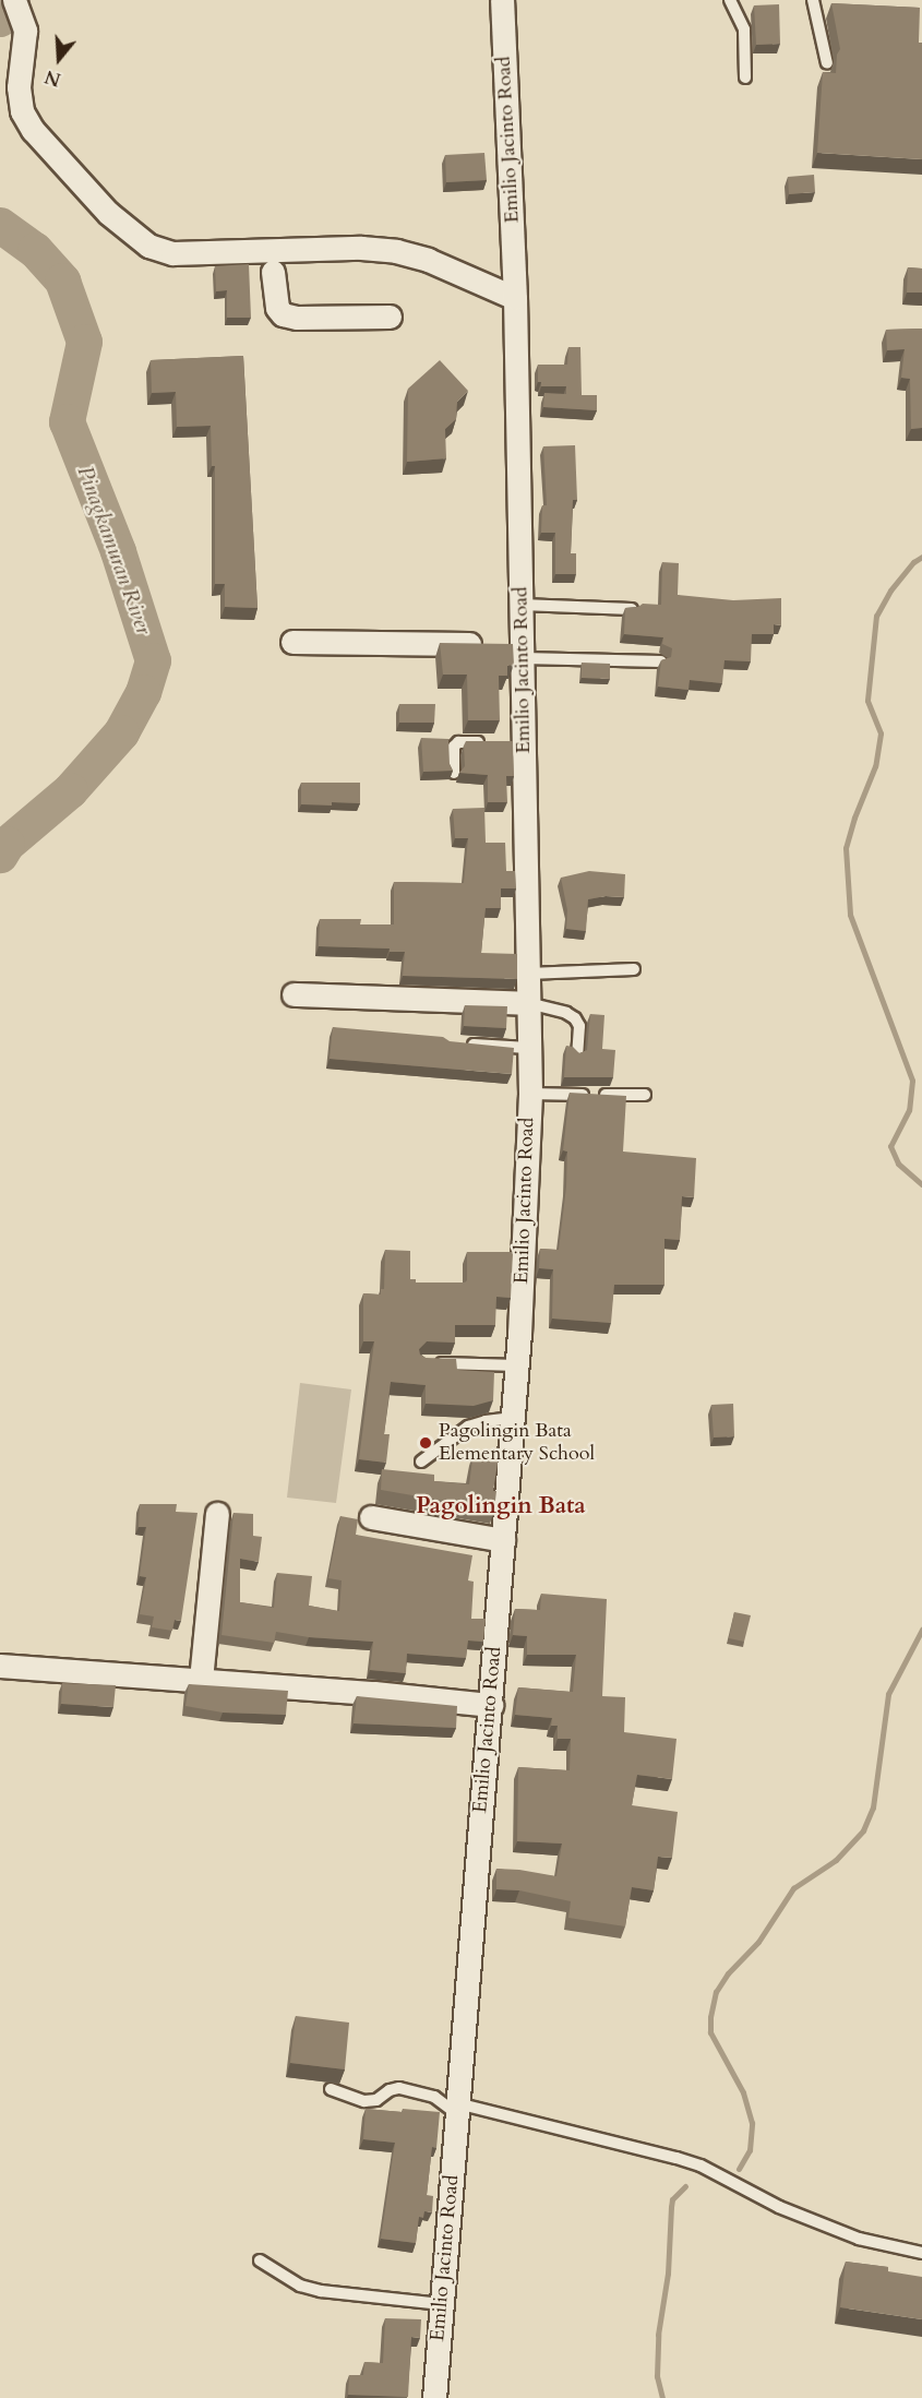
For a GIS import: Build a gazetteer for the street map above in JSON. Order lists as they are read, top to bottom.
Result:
{
  "streets": {
    "street": ["Emilio Jacinto Road"]
  },
  "districts": ["Pagolingin Bata"],
  "water": ["Pinagkamuran River"],
  "places": ["Pagolingin Bata Elementary School"],
  "north": "bottom"
}
